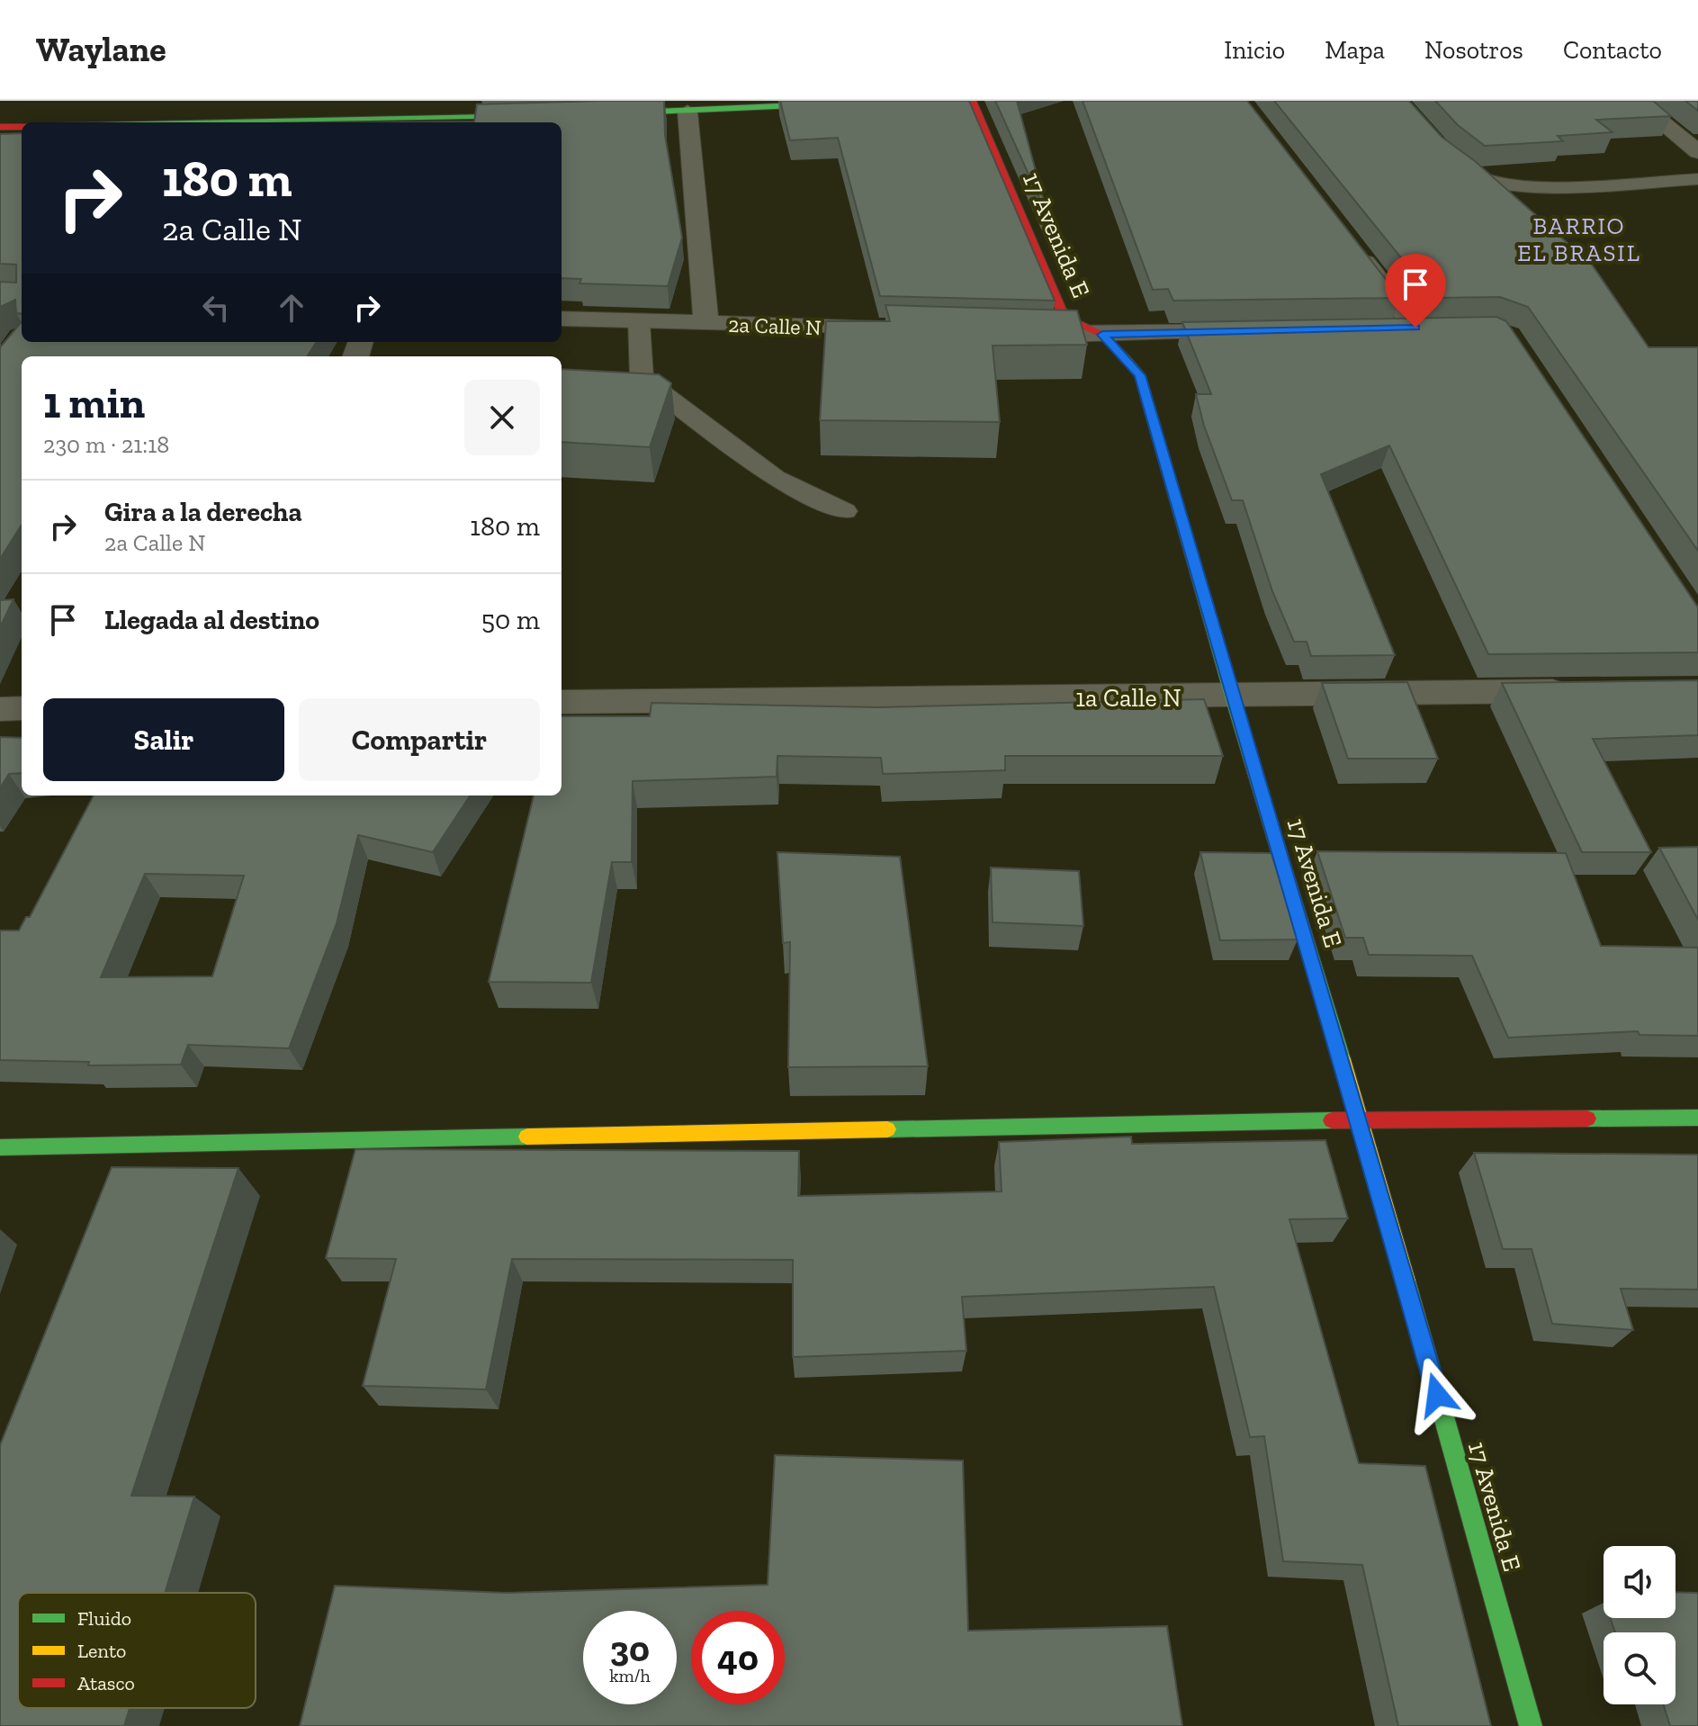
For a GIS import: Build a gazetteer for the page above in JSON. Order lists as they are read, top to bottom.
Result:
{
  "streets": {
    "main road": ["17 Avenida E"],
    "street": ["2a Calle N", "1a Calle N"]
  },
  "crossings": [
    ["17 Avenida E", "1a Calle N"]
  ],
  "districts": ["BARRIO EL BRASIL"],
  "legend": ["Fluido", "Lento", "Atasco"],
  "page": {
    "header": "Waylane",
    "nav": [
      "Inicio",
      "Mapa",
      "Nosotros",
      "Contacto"
    ],
    "turn": ["180 m", "2a Calle N"],
    "heading": ["1 min", "230 m · 21:18"],
    "list": [
      {
        "name": "Gira a la derecha",
        "note": "2a Calle N",
        "value": "180 m"
      },
      {
        "name": "Llegada al destino",
        "value": "50 m"
      }
    ],
    "buttons": ["Salir", "Compartir"],
    "speed": "30 km/h",
    "limit": "40"
  }
}
